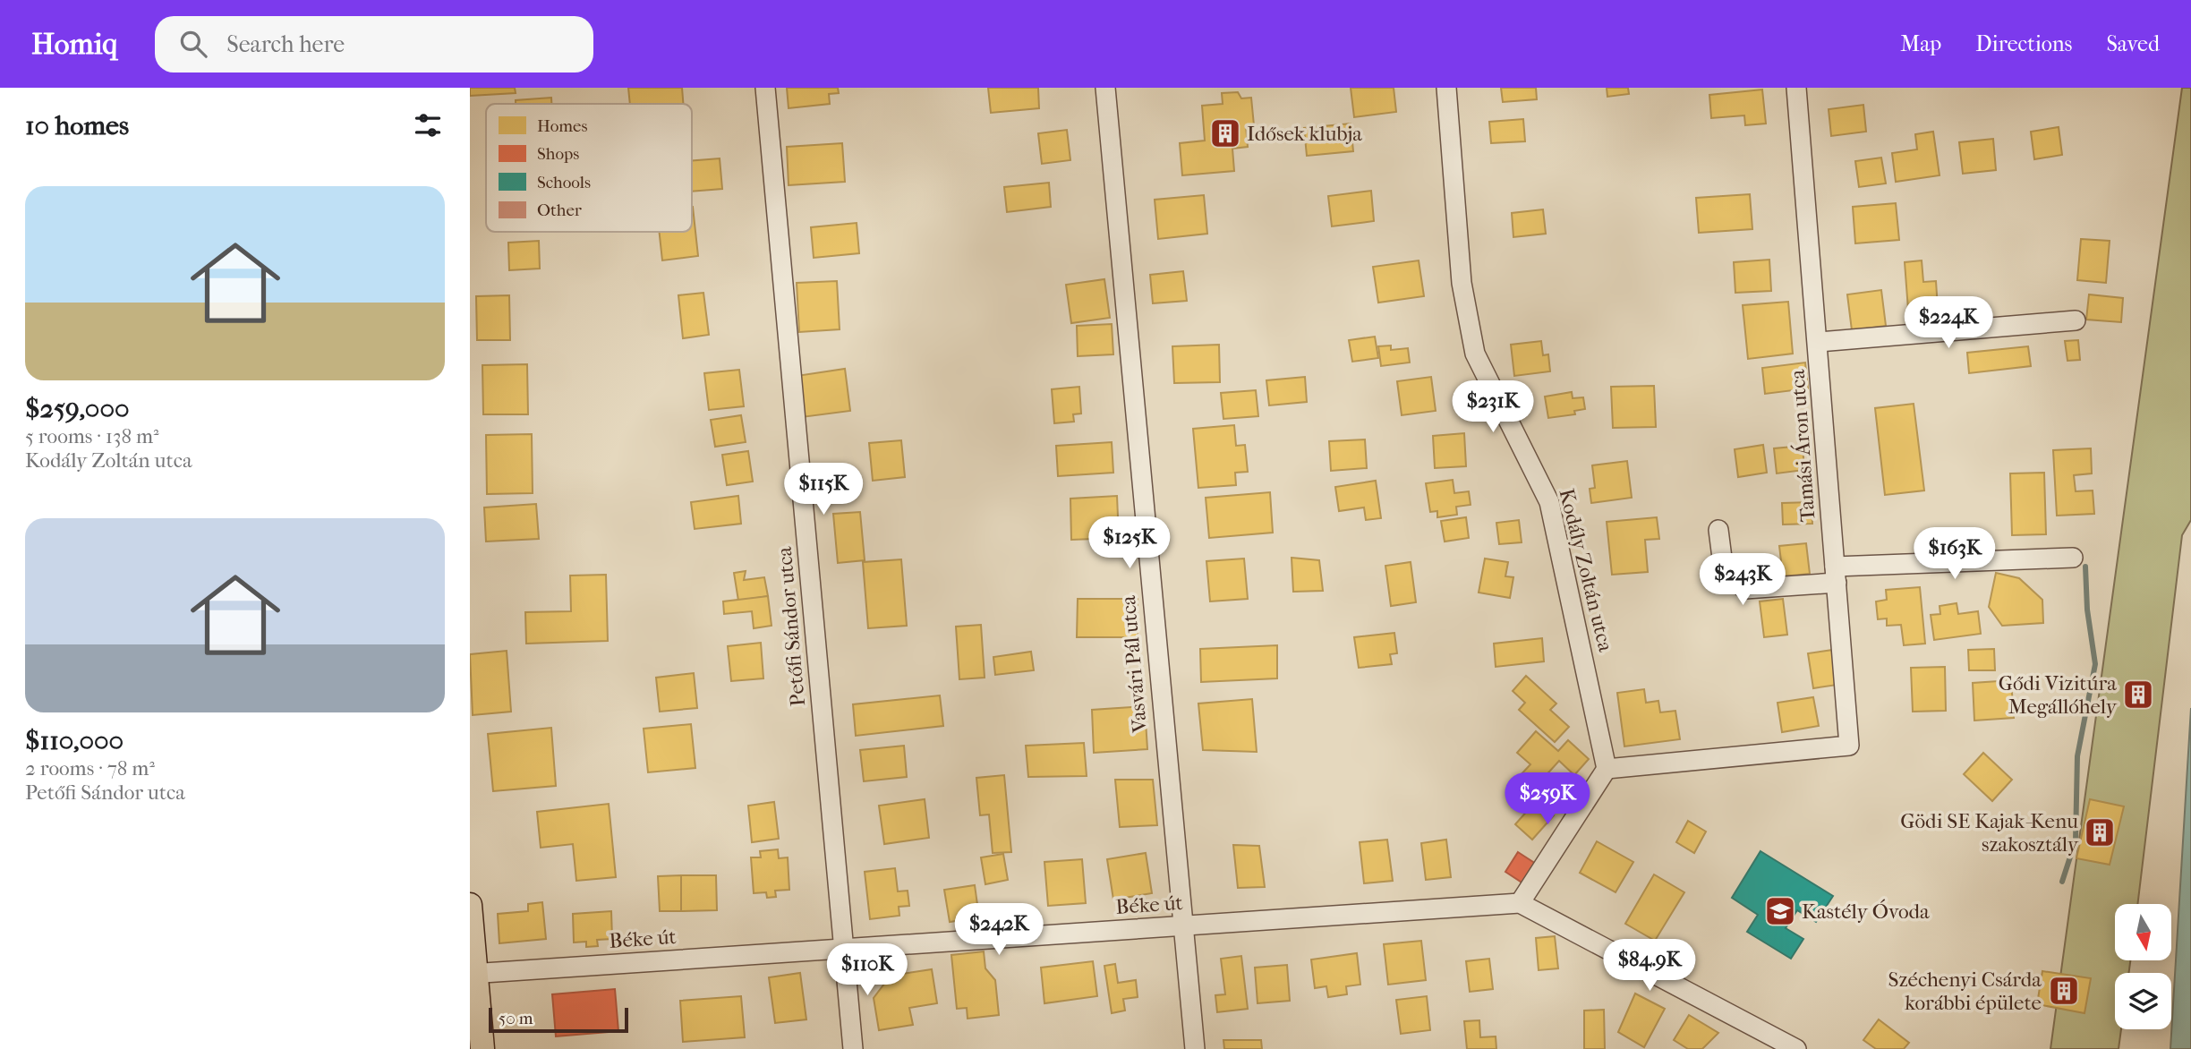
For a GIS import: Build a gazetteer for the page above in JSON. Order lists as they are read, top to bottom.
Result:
{
  "streets": {
    "street": [
      "Tamási Áron utca",
      "Kodály Zoltán utca",
      "Petőfi Sándor utca",
      "Vasvári Pál utca",
      "Béke út"
    ]
  },
  "crossings": [
    ["Tamási Áron utca", "Kodály Zoltán utca"],
    ["Petőfi Sándor utca", "Béke út"],
    ["Vasvári Pál utca", "Béke út"]
  ],
  "places": {
    "building": [
      "Idősek klubja",
      "Gődi Vizitúra Megállóhely",
      "Gödi SE Kajak-Kenu szakosztály",
      "Széchenyi Csárda korábbi épülete"
    ],
    "school or university": ["Kastély Óvoda"]
  },
  "legend": [
    "Homes",
    "Shops",
    "Schools",
    "Other"
  ],
  "scale_bar": "50 m",
  "north": "bottom",
  "page": {
    "header": "Homiq",
    "search": "Search here",
    "nav": ["Map", "Directions", "Saved"],
    "heading": "10 homes",
    "list": [
      {
        "name": "$259,000",
        "note": "5 rooms · 138 m² · Kodály Zoltán utca"
      },
      {
        "name": "$110,000",
        "note": "2 rooms · 78 m² · Petőfi Sándor utca"
      }
    ],
    "price": [
      "$224K",
      "$231K",
      "$115K",
      "$125K",
      "$163K",
      "$243K",
      "$259K",
      "$242K",
      "$84.9K",
      "$110K"
    ],
    "scale": "50 m"
  }
}
